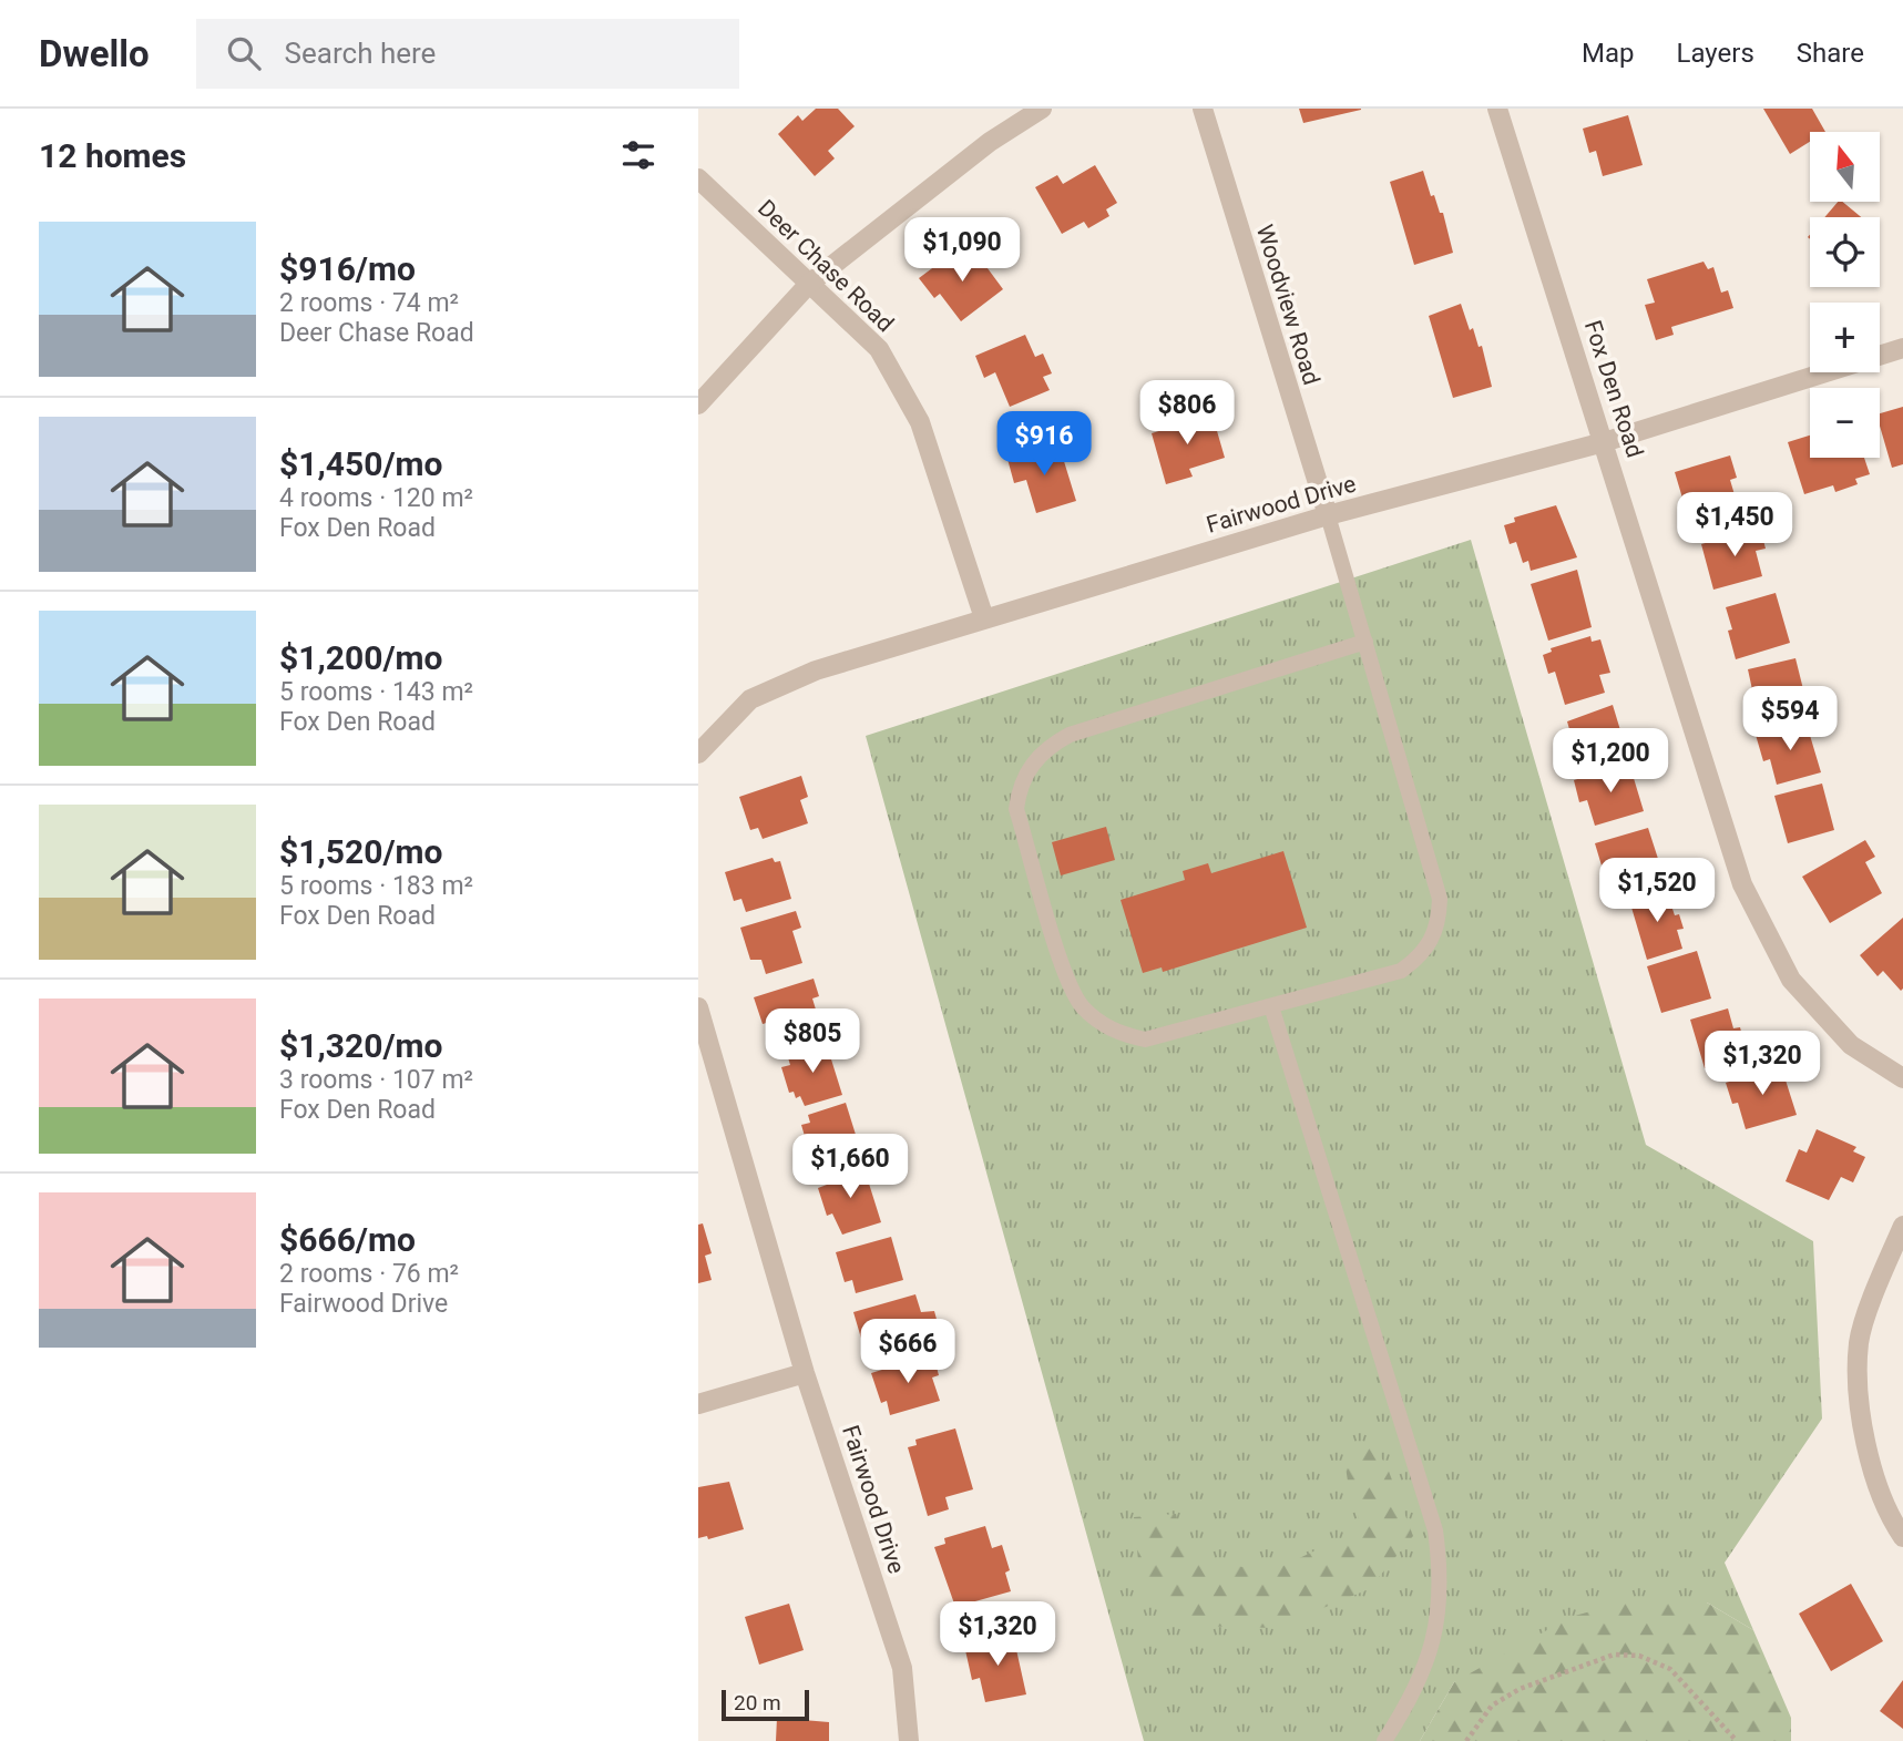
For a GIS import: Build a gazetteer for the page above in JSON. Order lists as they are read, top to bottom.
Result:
{
  "streets": {
    "street": [
      "Deer Chase Road",
      "Woodview Road",
      "Fox Den Road",
      "Fairwood Drive"
    ]
  },
  "crossings": [
    ["Deer Chase Road", "Fairwood Drive"],
    ["Woodview Road", "Fairwood Drive"],
    ["Fox Den Road", "Fairwood Drive"]
  ],
  "scale_bar": "20 m",
  "north": "top",
  "page": {
    "header": "Dwello",
    "search": "Search here",
    "nav": ["Map", "Layers", "Share"],
    "heading": "12 homes",
    "map_buttons": ["+", "−"],
    "list": [
      {
        "name": "$916/mo",
        "note": "2 rooms · 74 m² · Deer Chase Road"
      },
      {
        "name": "$1,450/mo",
        "note": "4 rooms · 120 m² · Fox Den Road"
      },
      {
        "name": "$1,200/mo",
        "note": "5 rooms · 143 m² · Fox Den Road"
      },
      {
        "name": "$1,520/mo",
        "note": "5 rooms · 183 m² · Fox Den Road"
      },
      {
        "name": "$1,320/mo",
        "note": "3 rooms · 107 m² · Fox Den Road"
      },
      {
        "name": "$666/mo",
        "note": "2 rooms · 76 m² · Fairwood Drive"
      }
    ],
    "price": [
      "$1,090",
      "$806",
      "$916",
      "$1,450",
      "$594",
      "$1,200",
      "$1,520",
      "$805",
      "$1,320",
      "$1,660",
      "$666",
      "$1,320"
    ],
    "scale": "20 m"
  }
}
